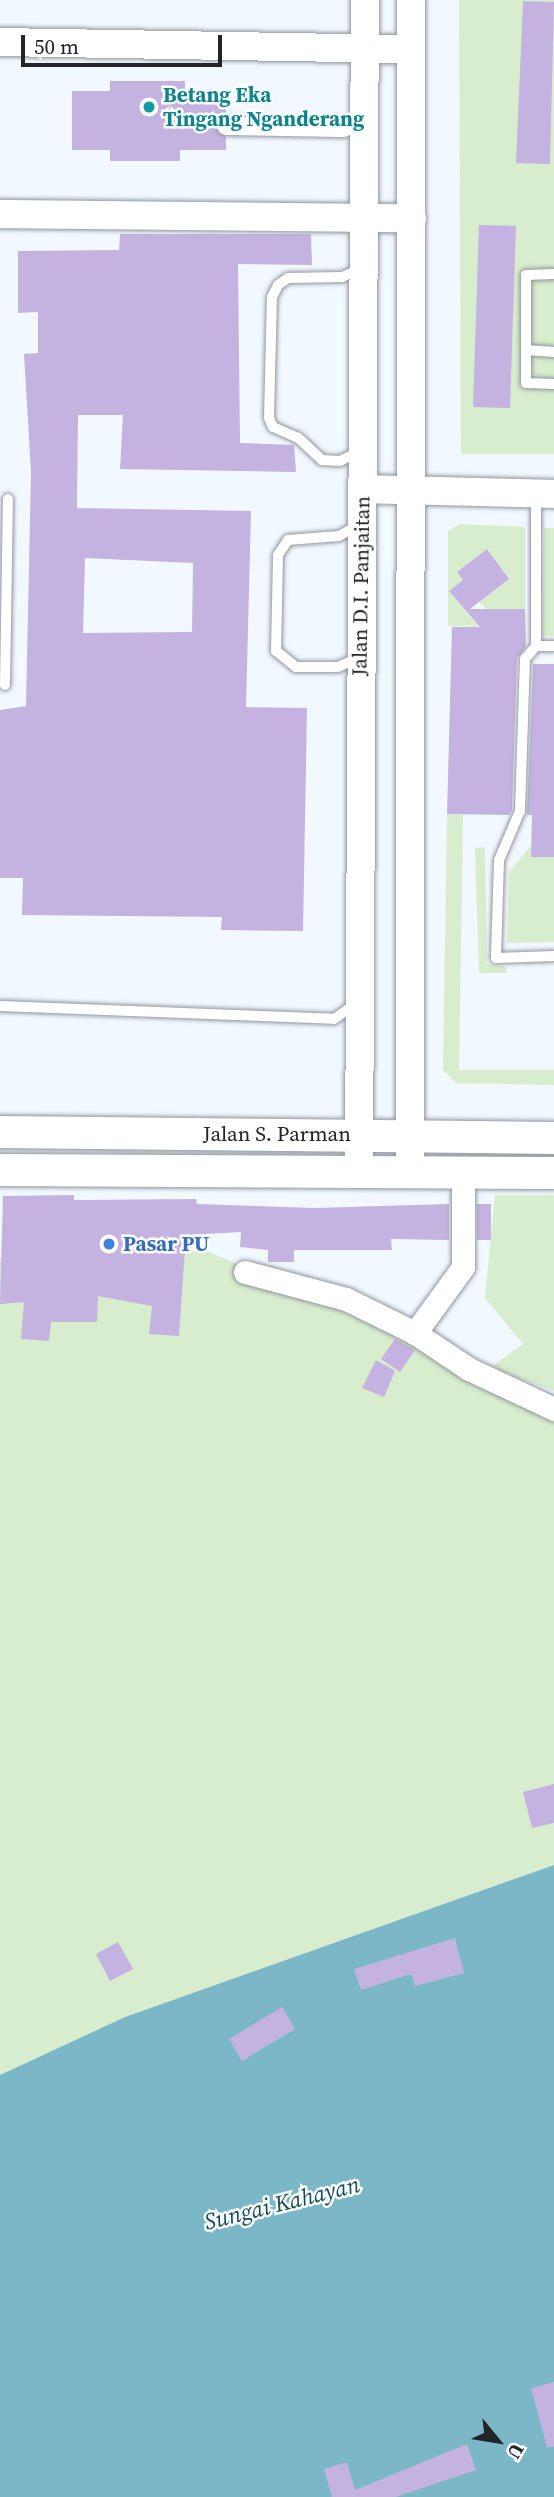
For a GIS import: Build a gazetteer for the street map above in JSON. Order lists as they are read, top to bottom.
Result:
{
  "streets": {
    "main road": ["Jalan S. Parman"],
    "street": ["Jalan D.I. Panjaitan"]
  },
  "crossings": [
    ["Jalan D.I. Panjaitan", "Jalan S. Parman"]
  ],
  "water": ["Sungai Kahayan"],
  "places": ["Betang Eka Tingang Nganderang", "Pasar PU"],
  "scale_bar": "50 m",
  "north": "bottom right"
}
